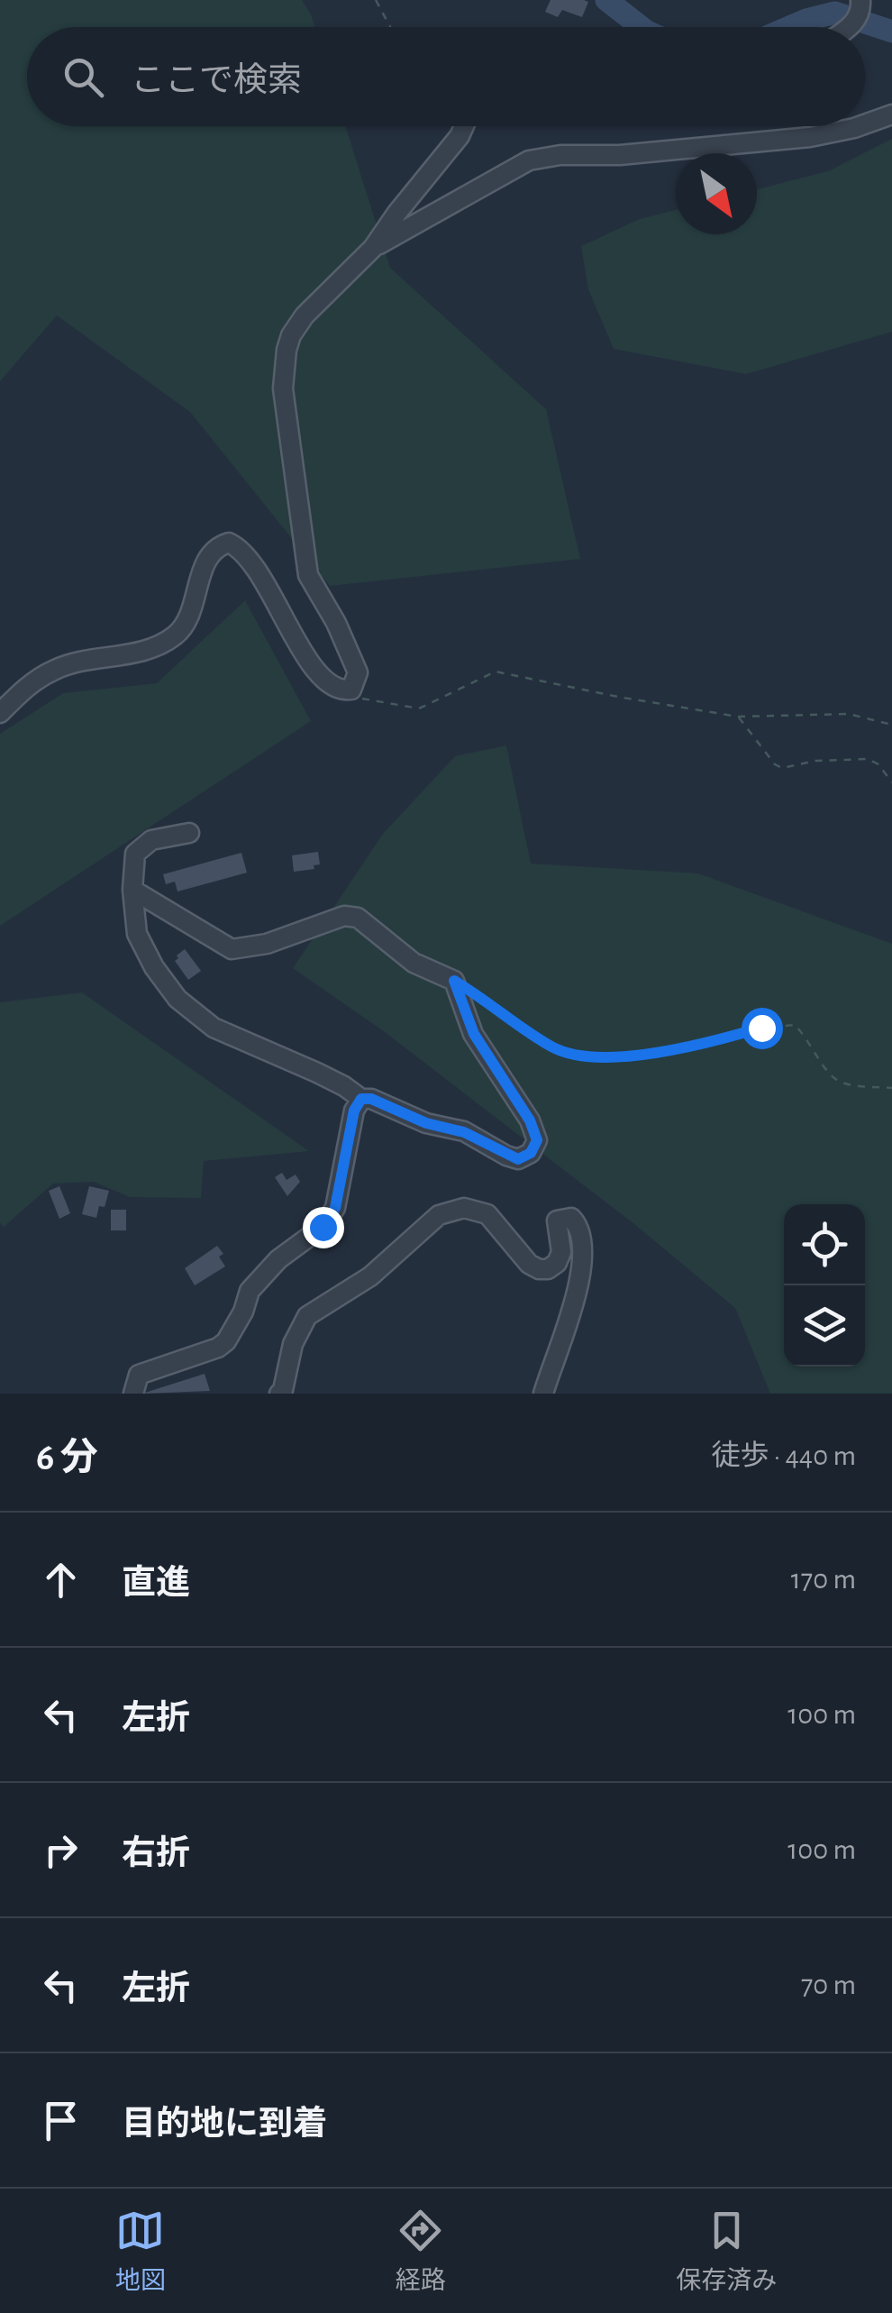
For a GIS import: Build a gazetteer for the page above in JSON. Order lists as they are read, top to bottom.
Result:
{
  "north": "bottom right",
  "page": {
    "search": "ここで検索",
    "heading": ["6 分", "徒歩 · 440 m"],
    "list": [
      ["直進", "170 m"],
      ["左折", "100 m"],
      ["右折", "100 m"],
      ["左折", "70 m"],
      "目的地に到着"
    ],
    "nav": ["地図", "経路", "保存済み"]
  }
}
